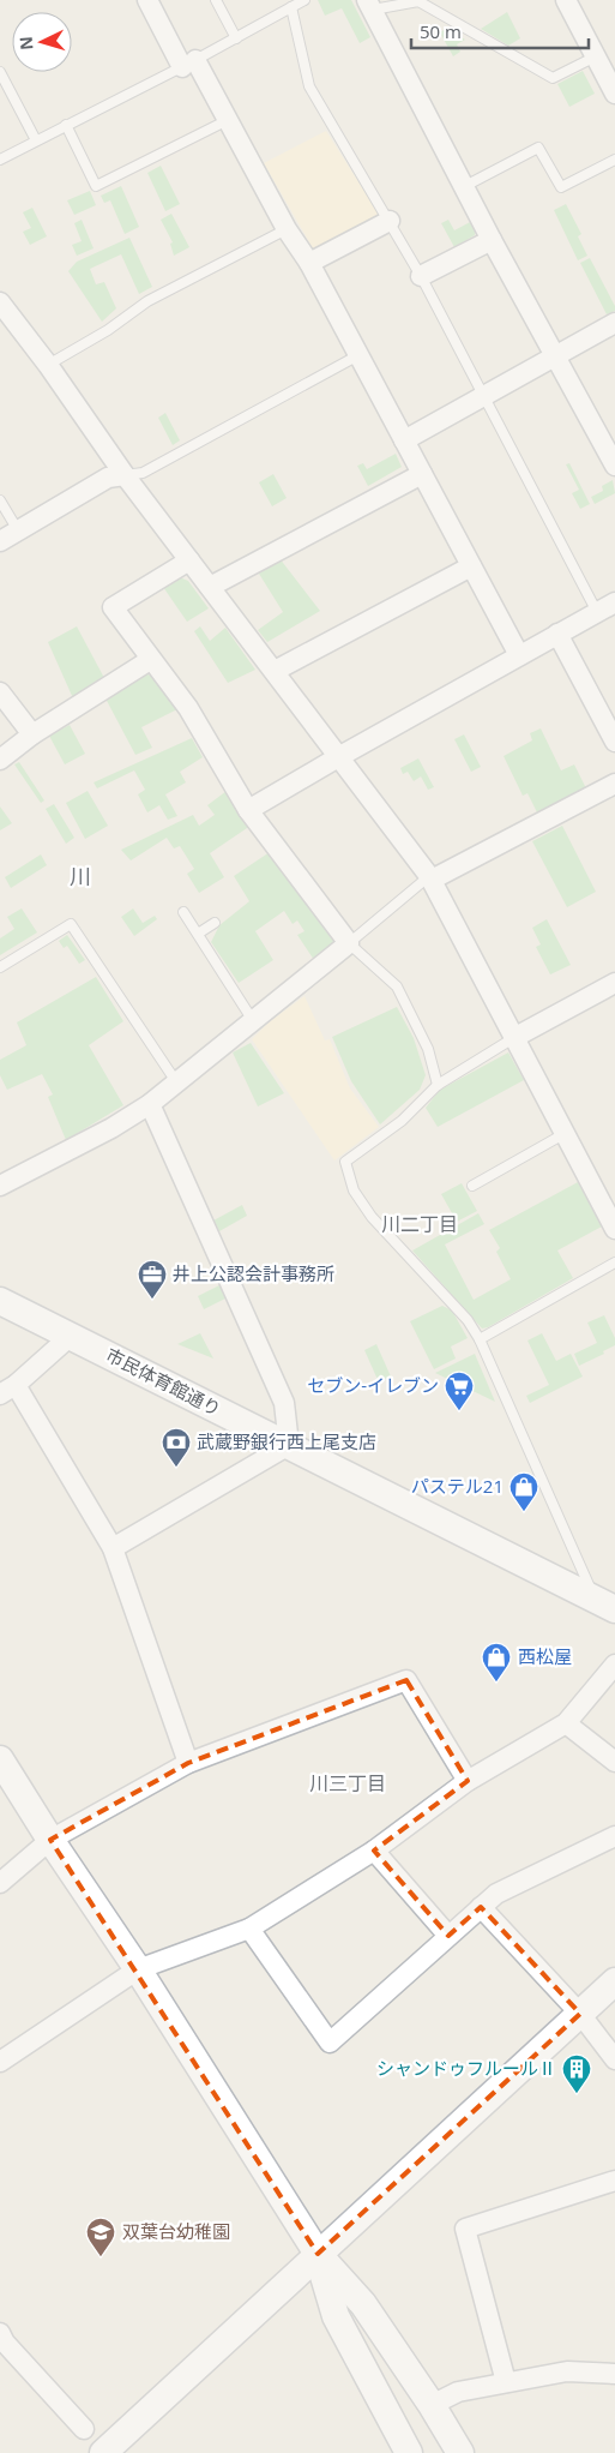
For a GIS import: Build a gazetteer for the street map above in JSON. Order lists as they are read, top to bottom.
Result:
{
  "streets": {
    "street": ["市民体育館通り"]
  },
  "districts": ["川", "川二丁目", "川三丁目"],
  "places": {
    "office": ["井上公認会計事務所"],
    "supermarket": ["セブン-イレブン"],
    "bank": ["武蔵野銀行西上尾支店"],
    "shop": ["パステル21", "西松屋"],
    "building": ["シャンドゥフルールⅡ"],
    "school or university": ["双葉台幼稚園"]
  },
  "scale_bar": "50 m",
  "north": "left"
}
